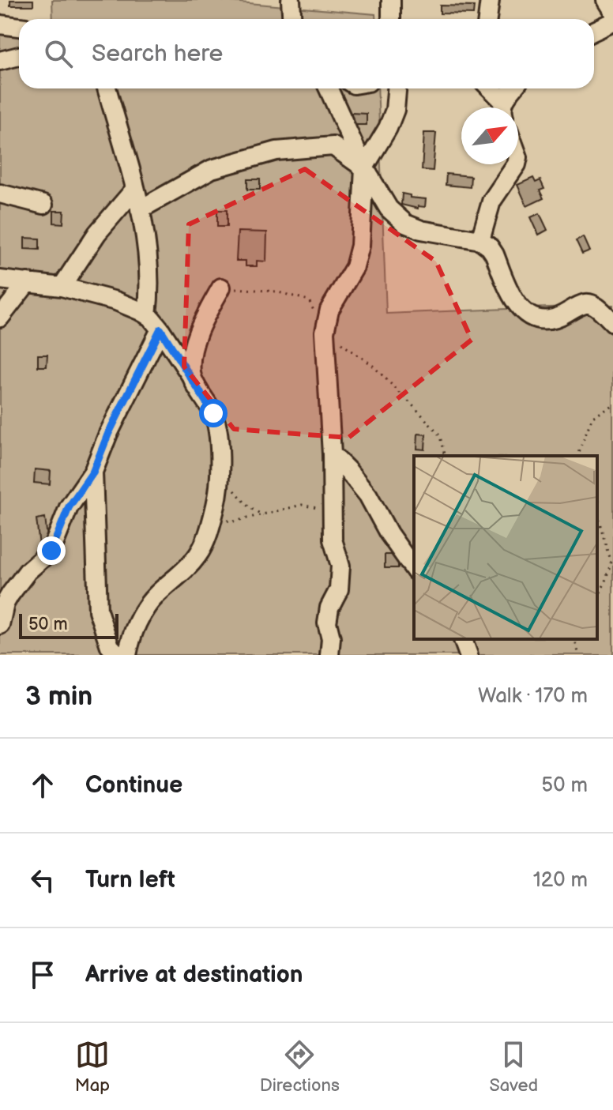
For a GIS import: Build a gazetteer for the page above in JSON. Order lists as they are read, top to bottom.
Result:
{
  "scale_bar": "50 m",
  "north": "top right",
  "page": {
    "search": "Search here",
    "scale": "50 m",
    "heading": ["3 min", "Walk · 170 m"],
    "list": [
      ["Continue", "50 m"],
      ["Turn left", "120 m"],
      "Arrive at destination"
    ],
    "nav": ["Map", "Directions", "Saved"]
  }
}
